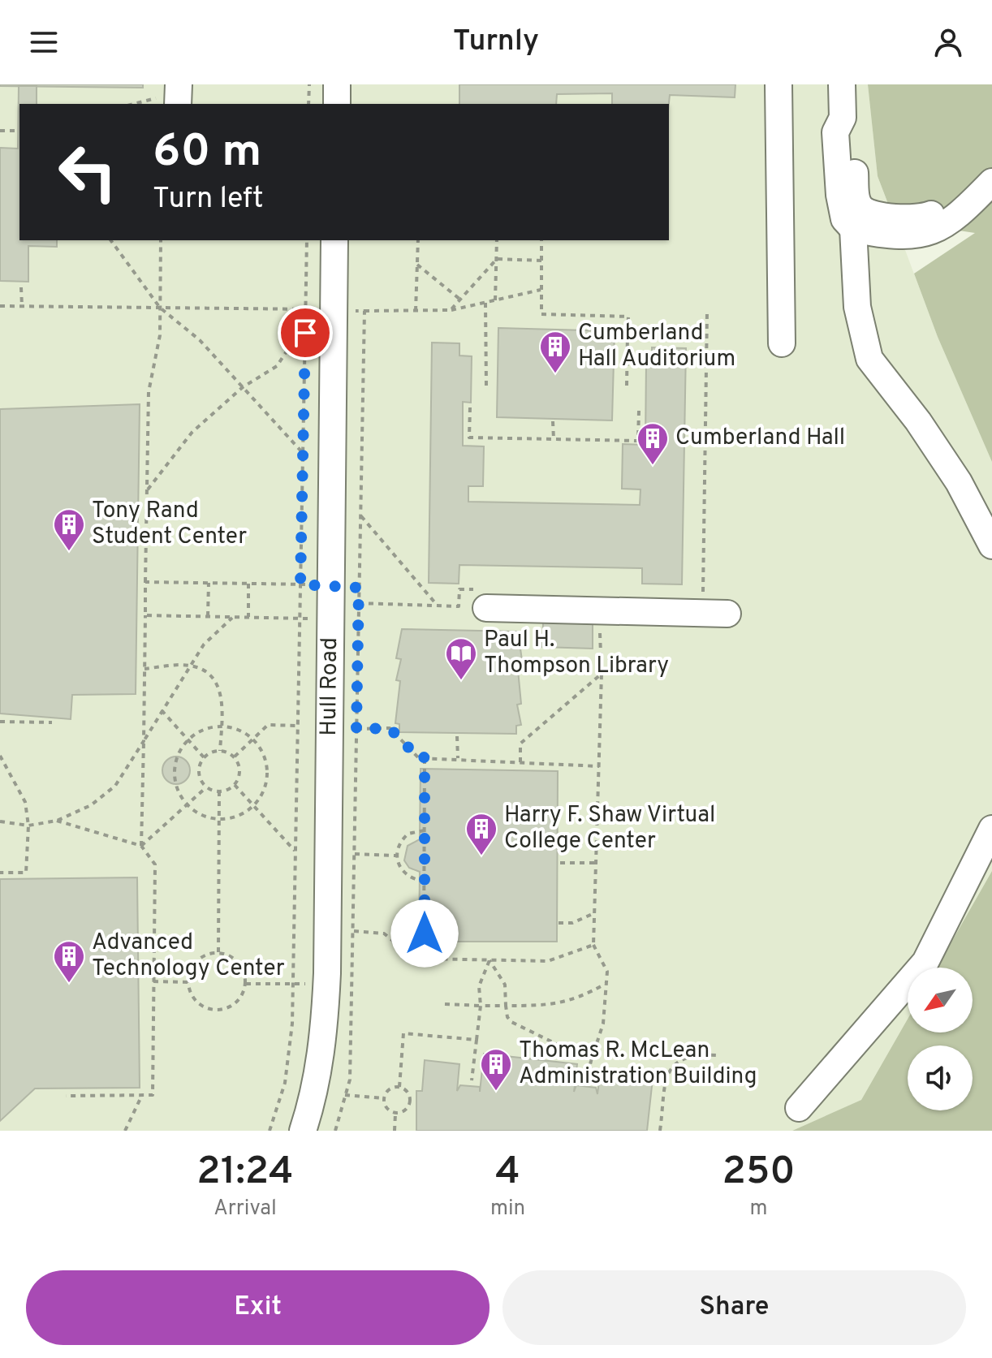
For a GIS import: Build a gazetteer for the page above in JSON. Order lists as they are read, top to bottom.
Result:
{
  "streets": {
    "street": ["Hull Road"]
  },
  "places": {
    "building": [
      "Cumberland Hall Auditorium",
      "Cumberland Hall",
      "Tony Rand Student Center",
      "Harry F. Shaw Virtual College Center",
      "Advanced Technology Center",
      "Thomas R. McLean Administration Building"
    ],
    "library": ["Paul H. Thompson Library"]
  },
  "north": "bottom left",
  "page": {
    "header": "Turnly",
    "turn": ["60 m", "Turn left"],
    "eta": [
      "21:24",
      "Arrival",
      "4",
      "min",
      "250",
      "m"
    ],
    "buttons": ["Exit", "Share"]
  }
}
